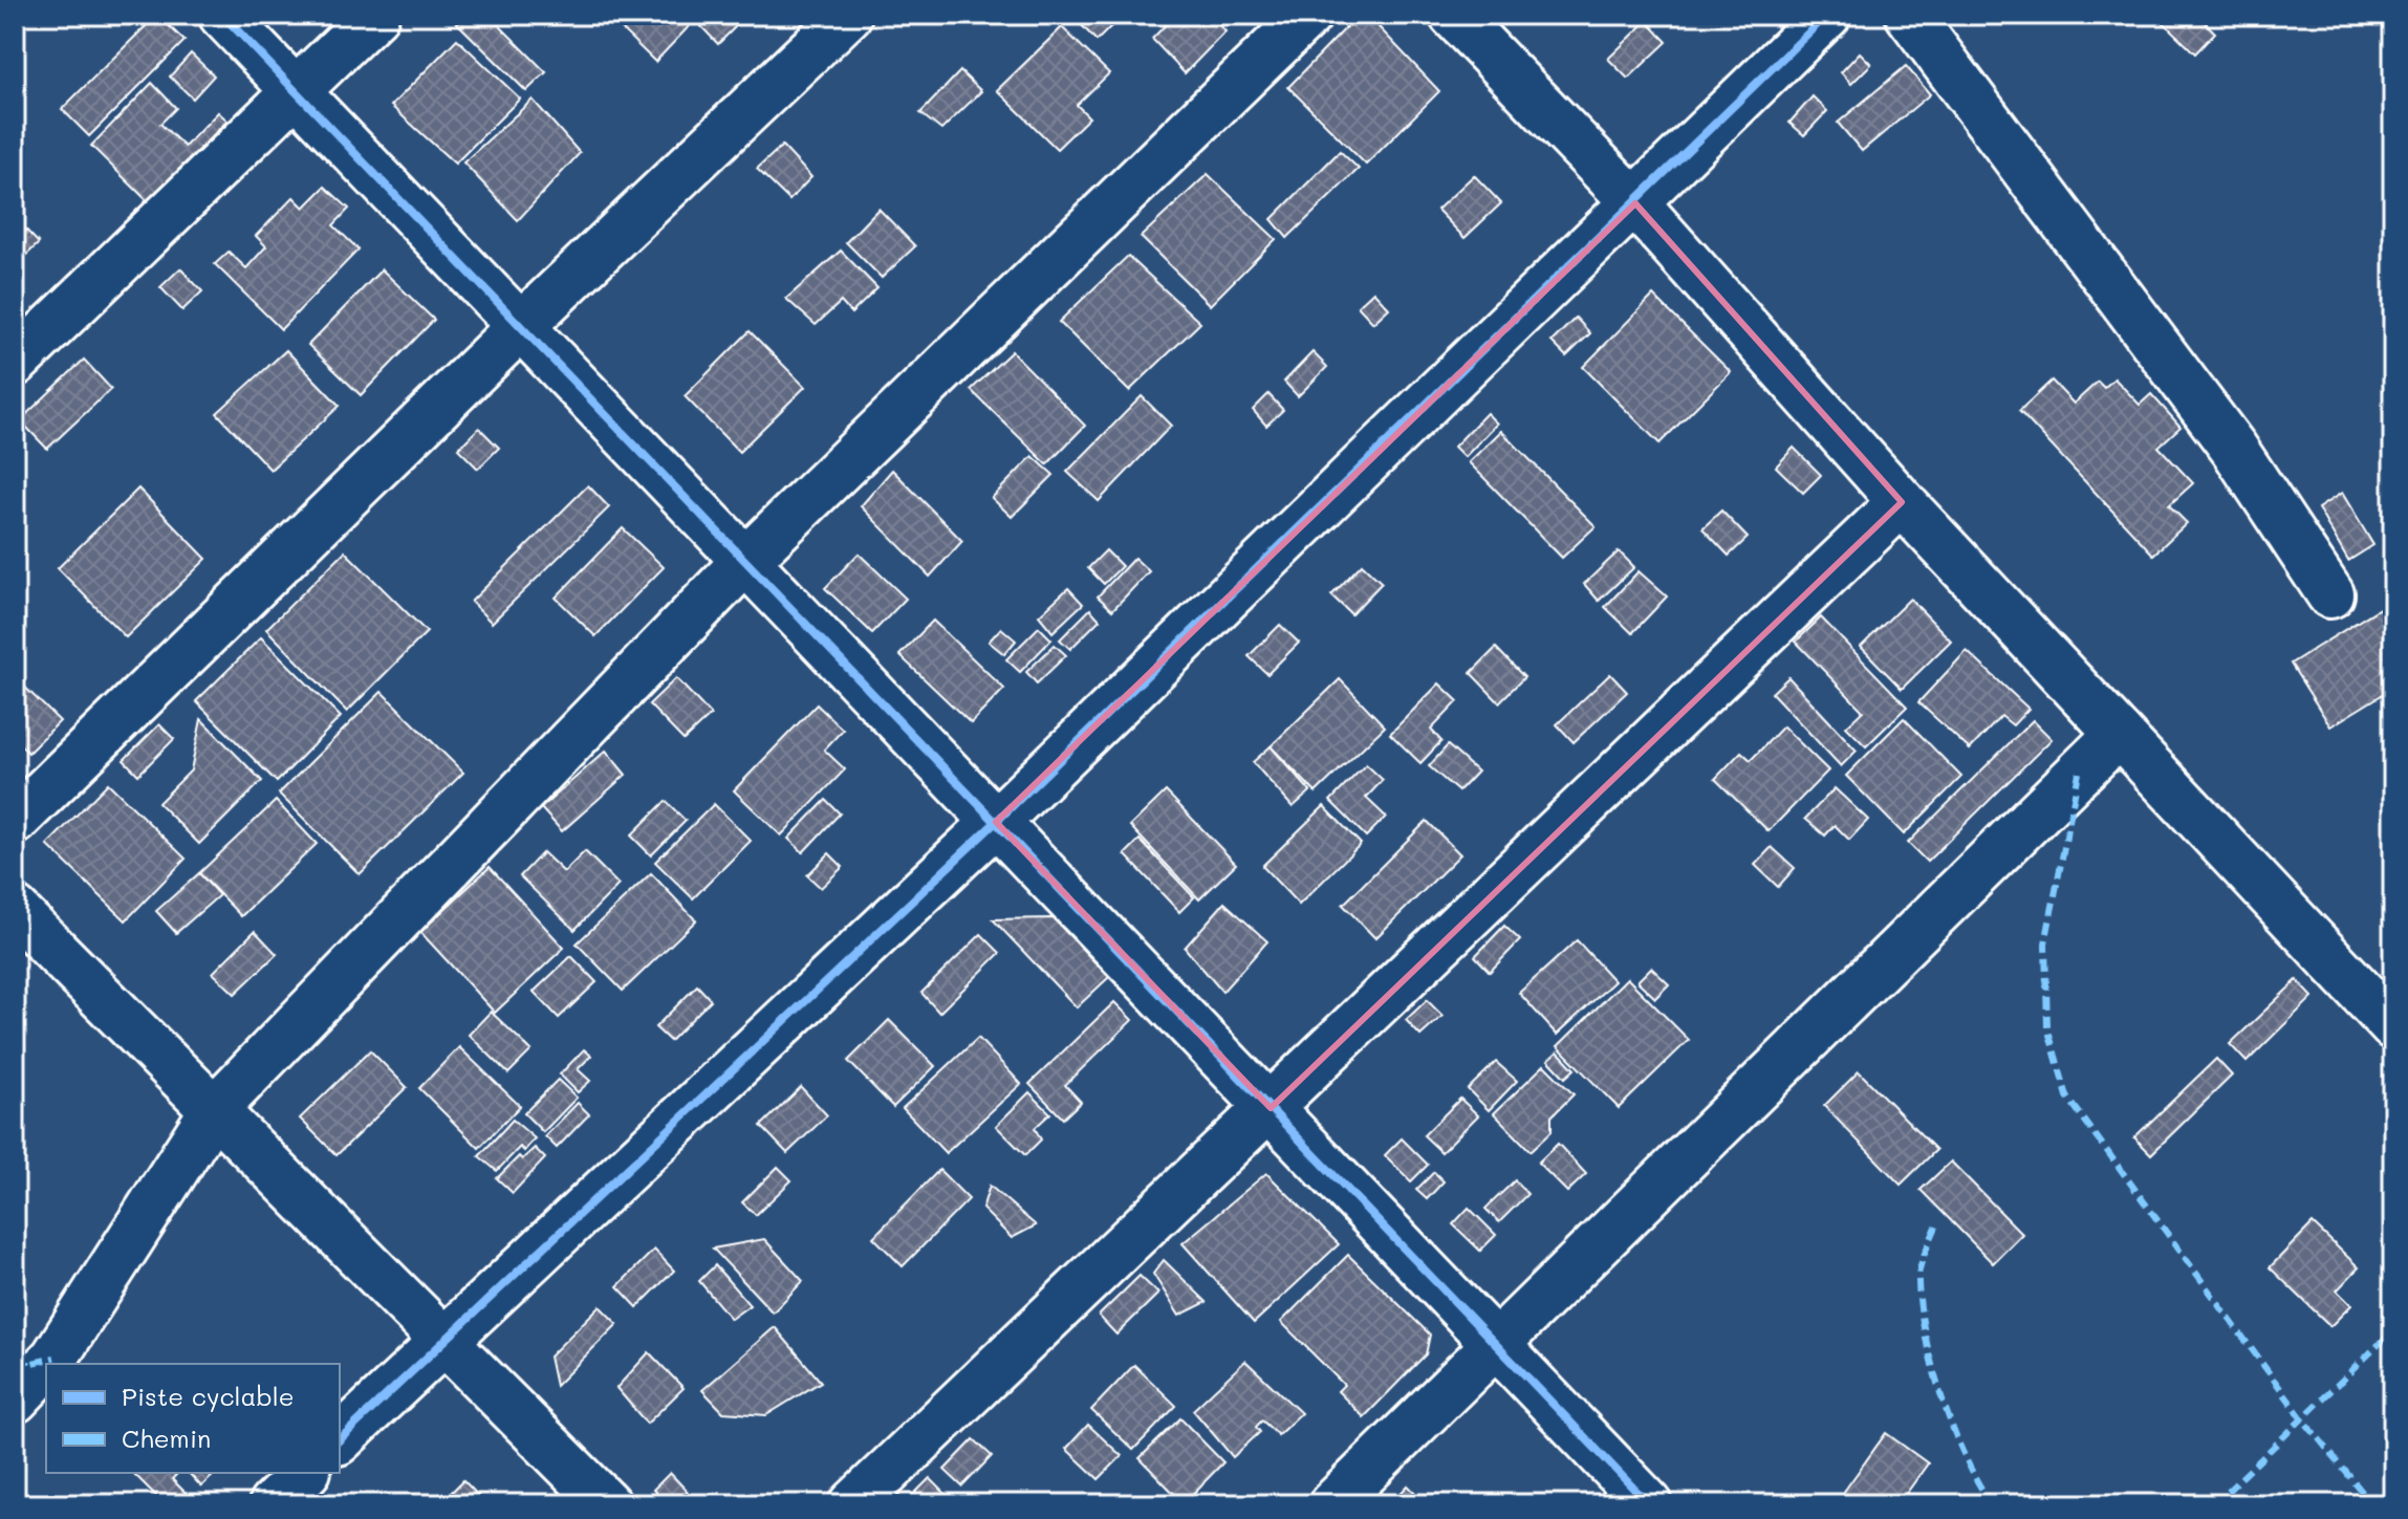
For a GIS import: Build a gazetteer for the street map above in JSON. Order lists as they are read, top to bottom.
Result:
{
  "legend": ["Piste cyclable", "Chemin"]
}
